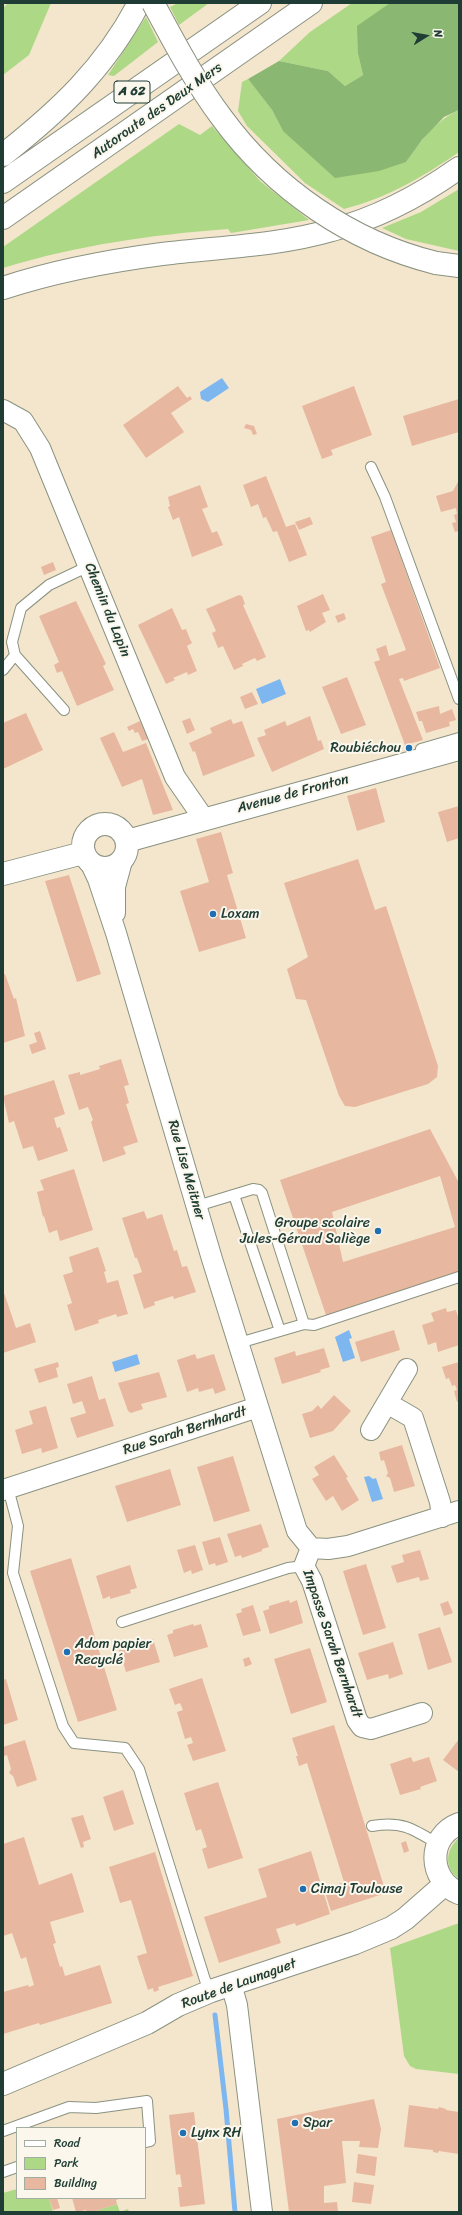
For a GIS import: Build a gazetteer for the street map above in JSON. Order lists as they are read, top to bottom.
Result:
{
  "streets": {
    "main road": [
      "A 62",
      "Autoroute des Deux Mers",
      "Avenue de Fronton",
      "Route de Launaguet"
    ],
    "street": [
      "Chemin du Lapin",
      "Rue Lise Meitner",
      "Rue Sarah Bernhardt",
      "Impasse Sarah Bernhardt"
    ]
  },
  "crossings": [
    ["Chemin du Lapin", "Avenue de Fronton"],
    ["Avenue de Fronton", "Rue Lise Meitner"],
    ["Rue Lise Meitner", "Rue Sarah Bernhardt"],
    ["Rue Sarah Bernhardt", "Impasse Sarah Bernhardt"]
  ],
  "places": [
    "Roubiéchou",
    "Loxam",
    "Groupe scolaire Jules-Géraud Saliège",
    "Adom papier Recyclé",
    "Cimaj Toulouse",
    "Spar",
    "Lynx RH"
  ],
  "legend": ["Road", "Park", "Building"],
  "north": "right"
}
